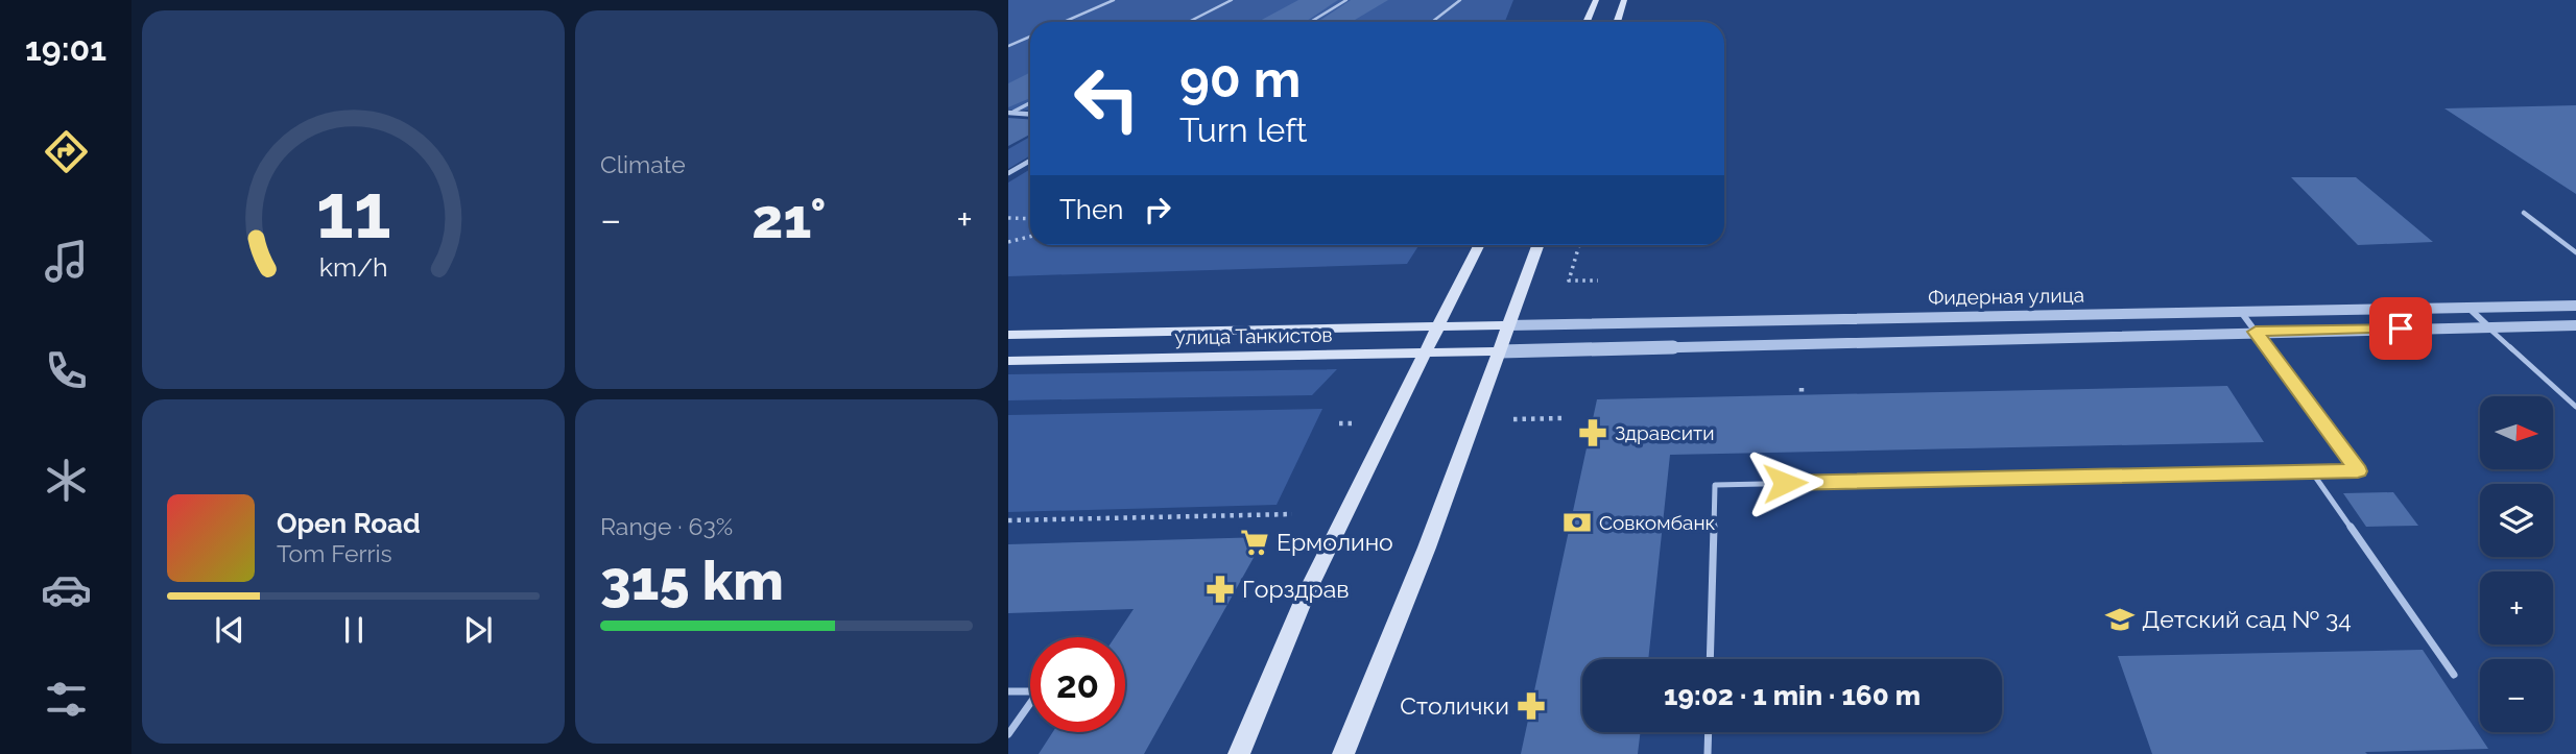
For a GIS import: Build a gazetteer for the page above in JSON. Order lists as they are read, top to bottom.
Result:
{
  "streets": {
    "main road": ["Фидерная улица", "улица Танкистов"]
  },
  "crossings": [
    ["Фидерная улица", "улица Танкистов"]
  ],
  "places": {
    "pharmacy": ["Здравсити", "Горздрав", "Столички"],
    "bank": ["Совкомбанк"],
    "supermarket": ["Ермолино"],
    "school or university": ["Детский сад № 34"]
  },
  "north": "right",
  "page": {
    "tabs": "19:01",
    "tile": [
      "Climate",
      ["Range · 63%", "315 km"]
    ],
    "turn": ["90 m", "Turn left"],
    "then": "Then",
    "heat": ["−", "21°", "+"],
    "map_buttons": ["+", "−"],
    "song": ["Open Road", "Tom Ferris"],
    "limit": "20",
    "trip": "19:02 · 1 min · 160 m",
    "gauge": ["11", "km/h"]
  }
}
